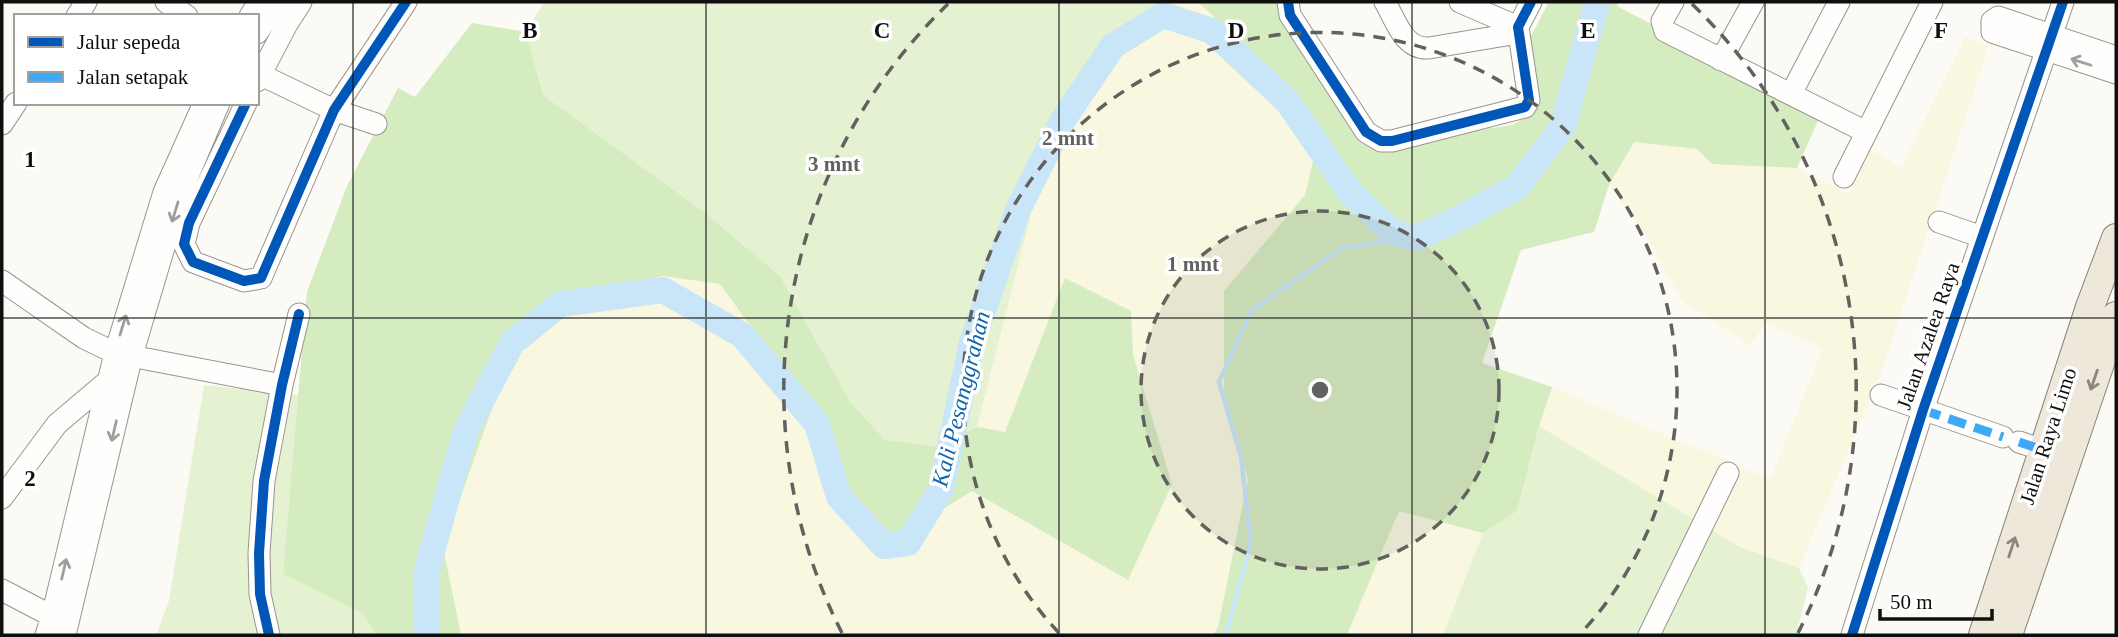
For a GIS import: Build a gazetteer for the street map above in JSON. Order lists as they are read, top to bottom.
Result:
{
  "streets": {
    "main road": ["Jalan Raya Limo"],
    "street": ["Jalan Azalea Raya"]
  },
  "water": ["Kali Pesanggrahan"],
  "legend": ["Jalur sepeda", "Jalan setapak"],
  "scale_bar": "50 m",
  "grid": {
    "columns": [
      "B",
      "C",
      "D",
      "E",
      "F"
    ],
    "rows": ["1", "2"]
  },
  "rings": ["2 mnt", "3 mnt", "1 mnt"]
}
